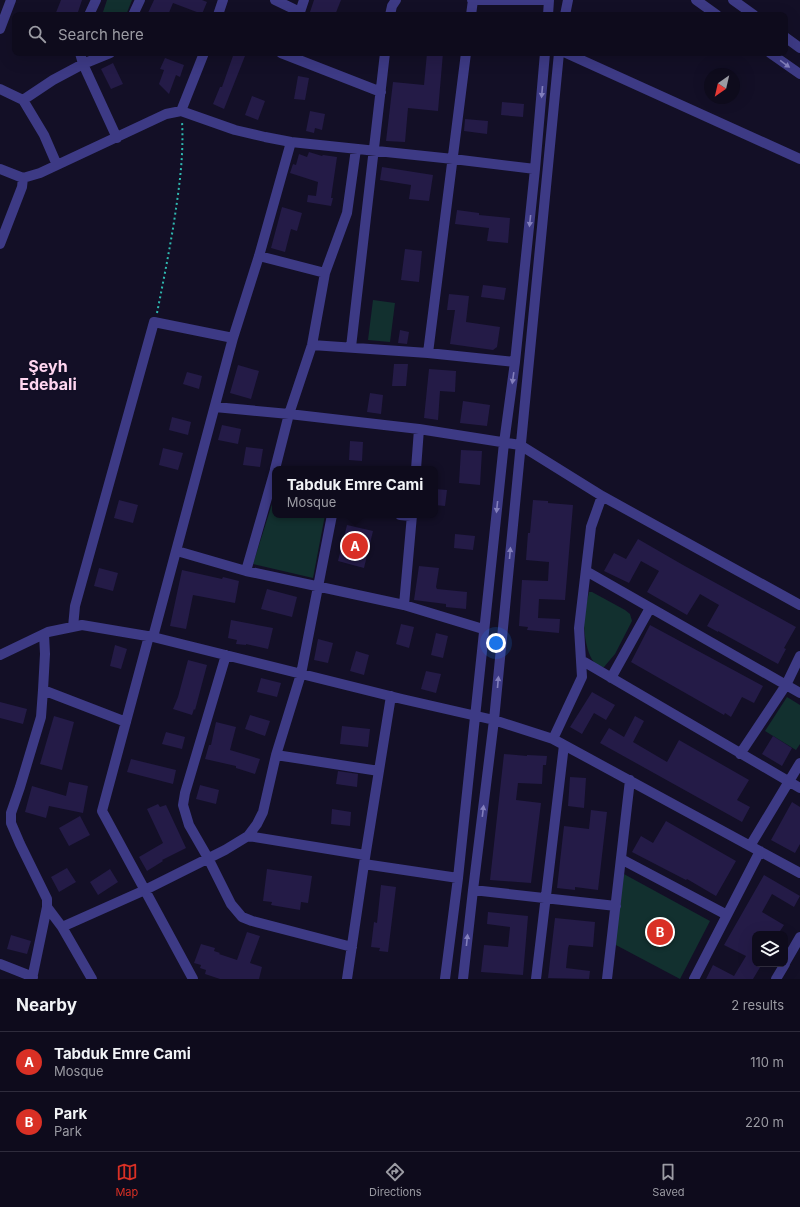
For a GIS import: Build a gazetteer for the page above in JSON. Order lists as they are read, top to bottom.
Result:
{
  "districts": ["Şeyh Edebali"],
  "north": "bottom left",
  "page": {
    "search": "Search here",
    "popup": ["Tabduk Emre Cami", "Mosque"],
    "pins": ["A", "B"],
    "heading": ["Nearby", "2 results"],
    "list": [
      {
        "mark": "A",
        "name": "Tabduk Emre Cami",
        "note": "Mosque",
        "value": "110 m"
      },
      {
        "mark": "B",
        "name": "Park",
        "note": "Park",
        "value": "220 m"
      }
    ],
    "nav": ["Map", "Directions", "Saved"]
  }
}
